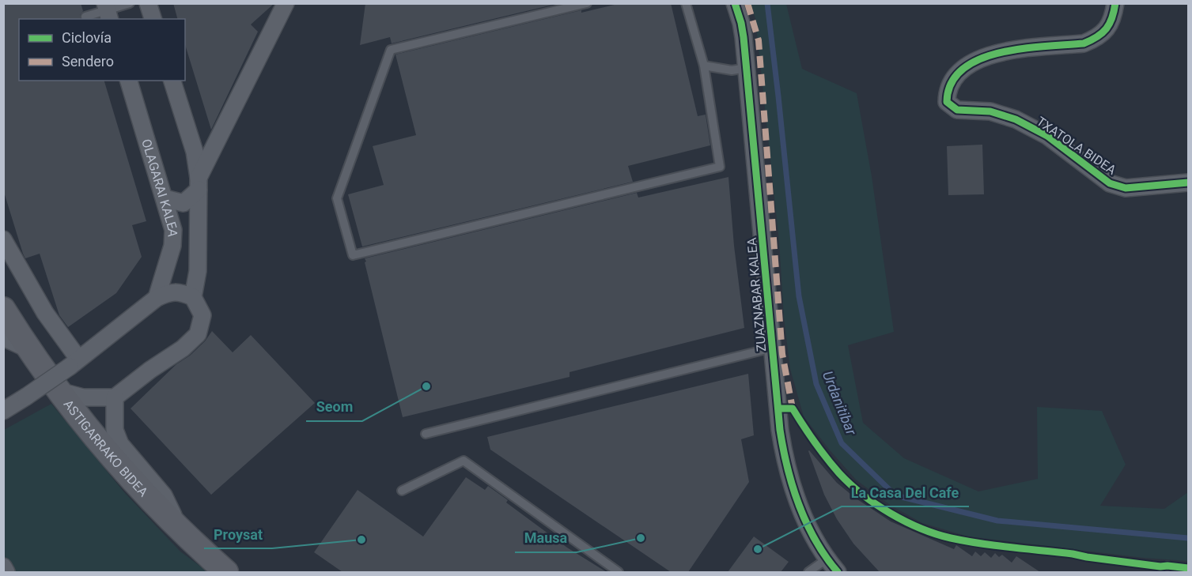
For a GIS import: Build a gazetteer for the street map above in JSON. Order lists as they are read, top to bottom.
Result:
{
  "streets": {
    "main road": ["ASTIGARRAKO BIDEA"],
    "street": ["TXATOLA BIDEA", "OLAGARAI KALEA", "ZUAZNABAR KALEA"]
  },
  "water": ["Urdanitibar"],
  "places": [
    "Seom",
    "Mausa",
    "Proysat",
    "La Casa Del Cafe"
  ],
  "legend": ["Ciclovía", "Sendero"]
}
